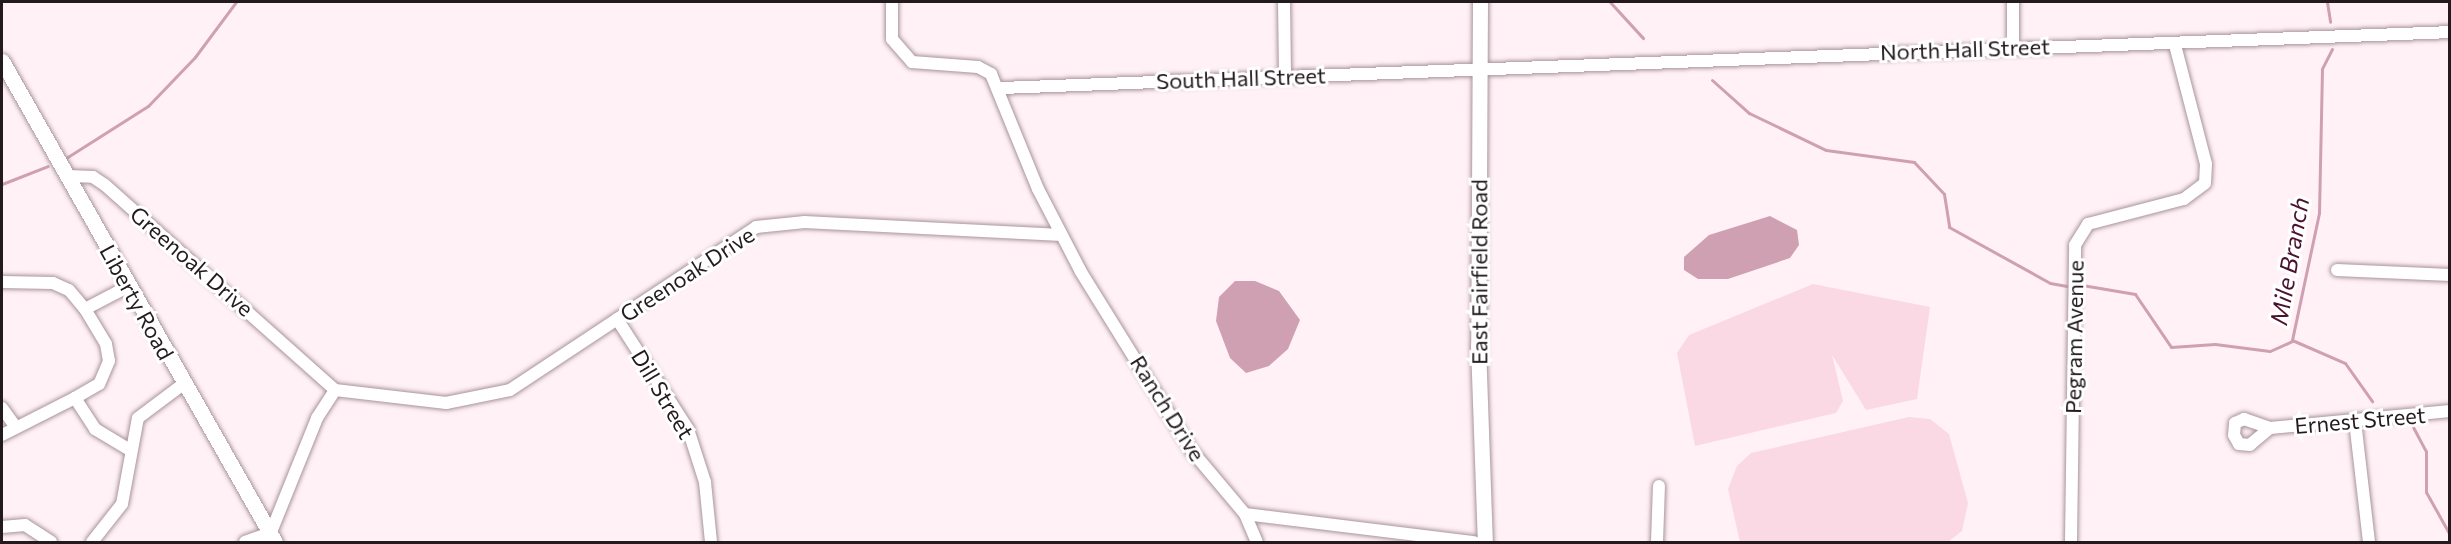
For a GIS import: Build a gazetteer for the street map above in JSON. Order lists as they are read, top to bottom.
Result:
{
  "streets": {
    "main road": ["East Fairfield Road", "Liberty Road"],
    "street": [
      "North Hall Street",
      "South Hall Street",
      "Greenoak Drive",
      "Pegram Avenue",
      "Dill Street",
      "Ranch Drive",
      "Ernest Street"
    ]
  },
  "crossings": [
    ["North Hall Street", "South Hall Street"],
    ["North Hall Street", "East Fairfield Road"],
    ["North Hall Street", "Pegram Avenue"],
    ["South Hall Street", "East Fairfield Road"],
    ["South Hall Street", "Ranch Drive"],
    ["Greenoak Drive", "Liberty Road"],
    ["Greenoak Drive", "Dill Street"],
    ["Greenoak Drive", "Ranch Drive"]
  ],
  "water": ["Mile Branch"]
}
